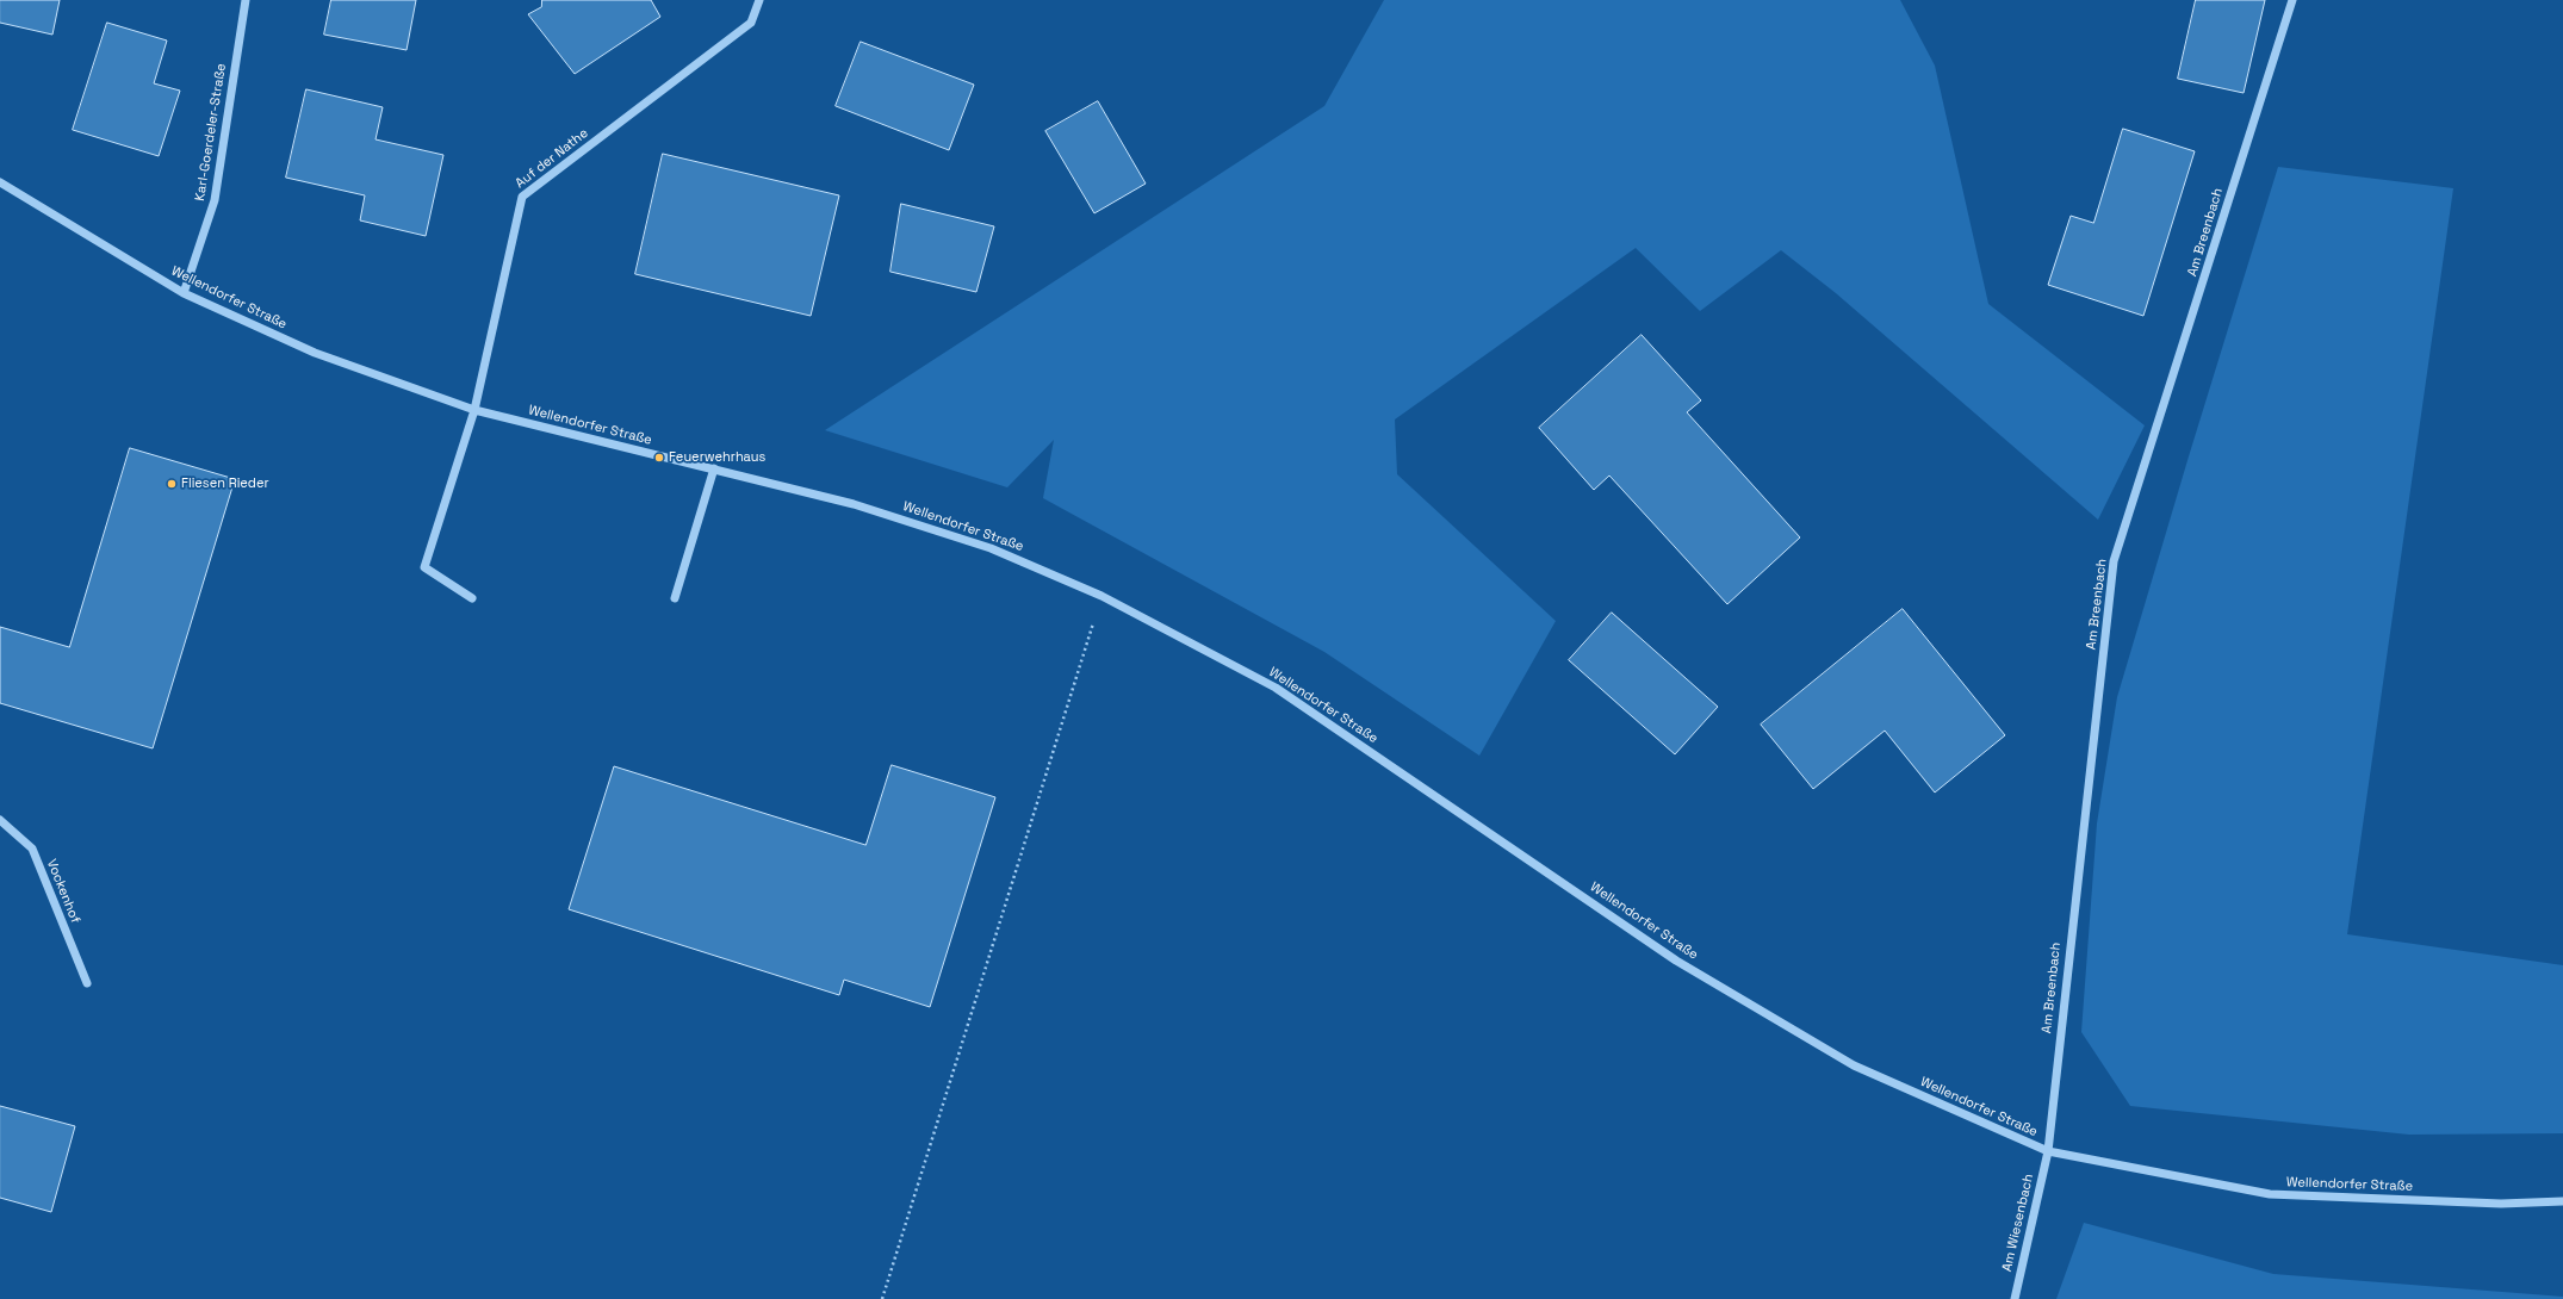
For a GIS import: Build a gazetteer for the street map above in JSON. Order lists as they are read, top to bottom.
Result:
{
  "streets": {
    "street": [
      "Karl-Goerdeler-Straße",
      "Auf der Nathe",
      "Am Breenbach",
      "Wellendorfer Straße",
      "Vockenhof",
      "Am Wiesenbach"
    ]
  },
  "crossings": [
    ["Karl-Goerdeler-Straße", "Wellendorfer Straße"],
    ["Auf der Nathe", "Wellendorfer Straße"],
    ["Am Breenbach", "Wellendorfer Straße"],
    ["Am Breenbach", "Am Wiesenbach"],
    ["Wellendorfer Straße", "Am Wiesenbach"]
  ],
  "places": ["Feuerwehrhaus", "Fliesen Rieder"]
}
